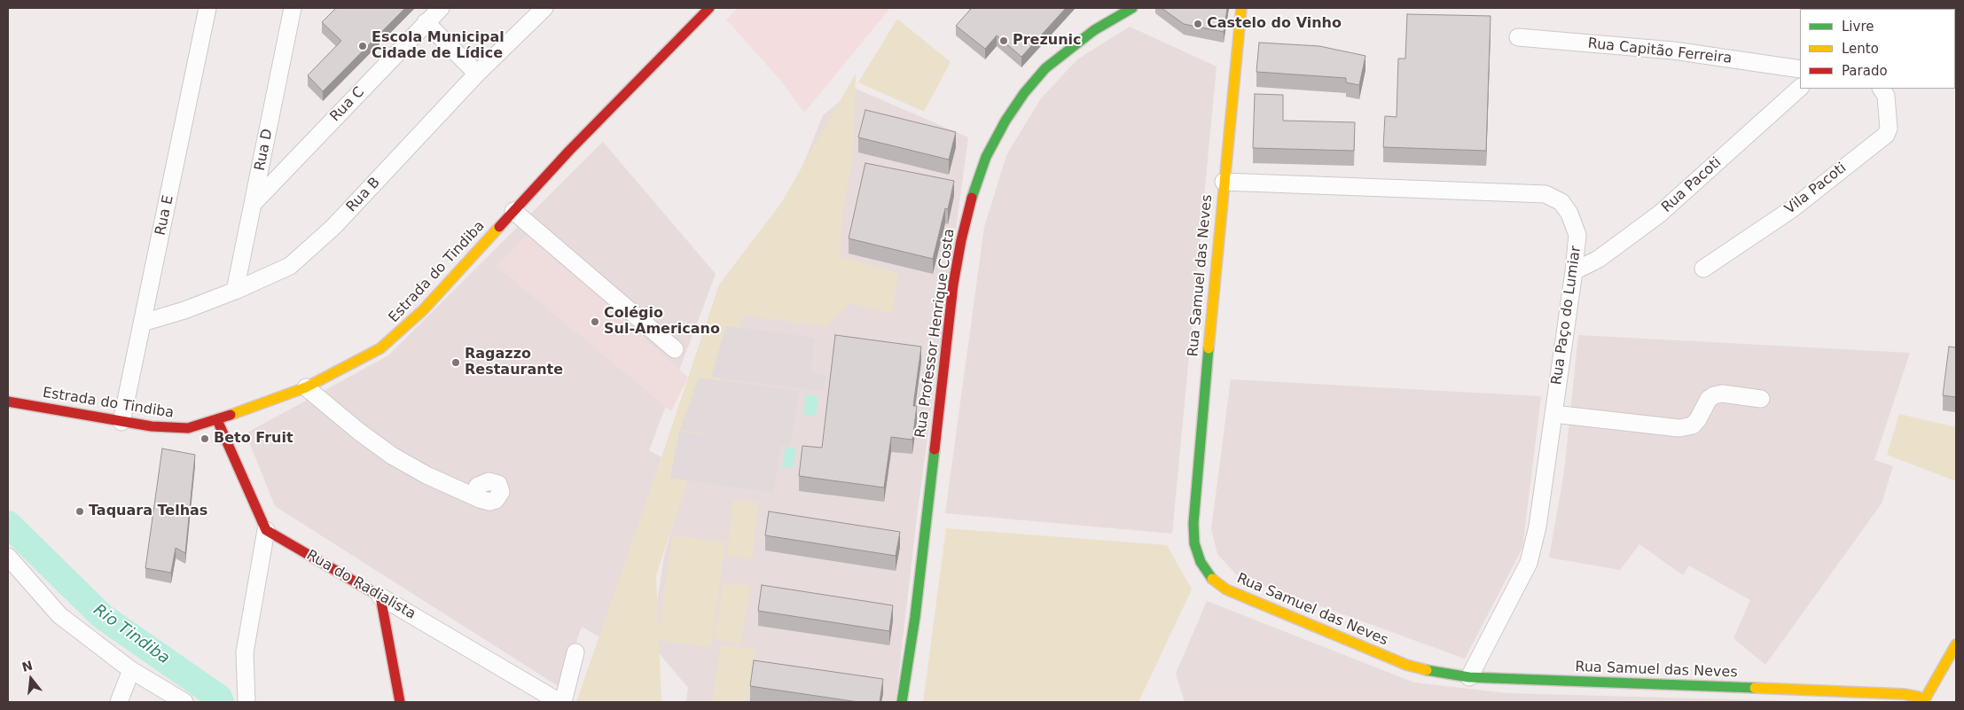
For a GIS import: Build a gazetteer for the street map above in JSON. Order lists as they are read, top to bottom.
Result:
{
  "streets": {
    "street": [
      "Rua Capitão Ferreira",
      "Rua C",
      "Rua D",
      "Rua Pacoti",
      "Vila Pacoti",
      "Rua B",
      "Rua E",
      "Estrada do Tindiba",
      "Rua Samuel das Neves",
      "Rua Paço do Lumiar",
      "Rua Professor Henrique Costa",
      "Rua do Radialista"
    ]
  },
  "crossings": [
    ["Rua C", "Rua D"],
    ["Rua D", "Rua B"],
    ["Rua Pacoti", "Rua Paço do Lumiar"],
    ["Rua B", "Rua E"],
    ["Rua E", "Estrada do Tindiba"],
    ["Rua Samuel das Neves", "Rua Paço do Lumiar"]
  ],
  "water": ["Rio Tindiba"],
  "places": [
    "Castelo do Vinho",
    "Prezunic",
    "Escola Municipal Cidade de Lídice",
    "Colégio Sul-Americano",
    "Ragazzo Restaurante",
    "Beto Fruit",
    "Taquara Telhas"
  ],
  "legend": ["Livre", "Lento", "Parado"],
  "north": "top"
}
